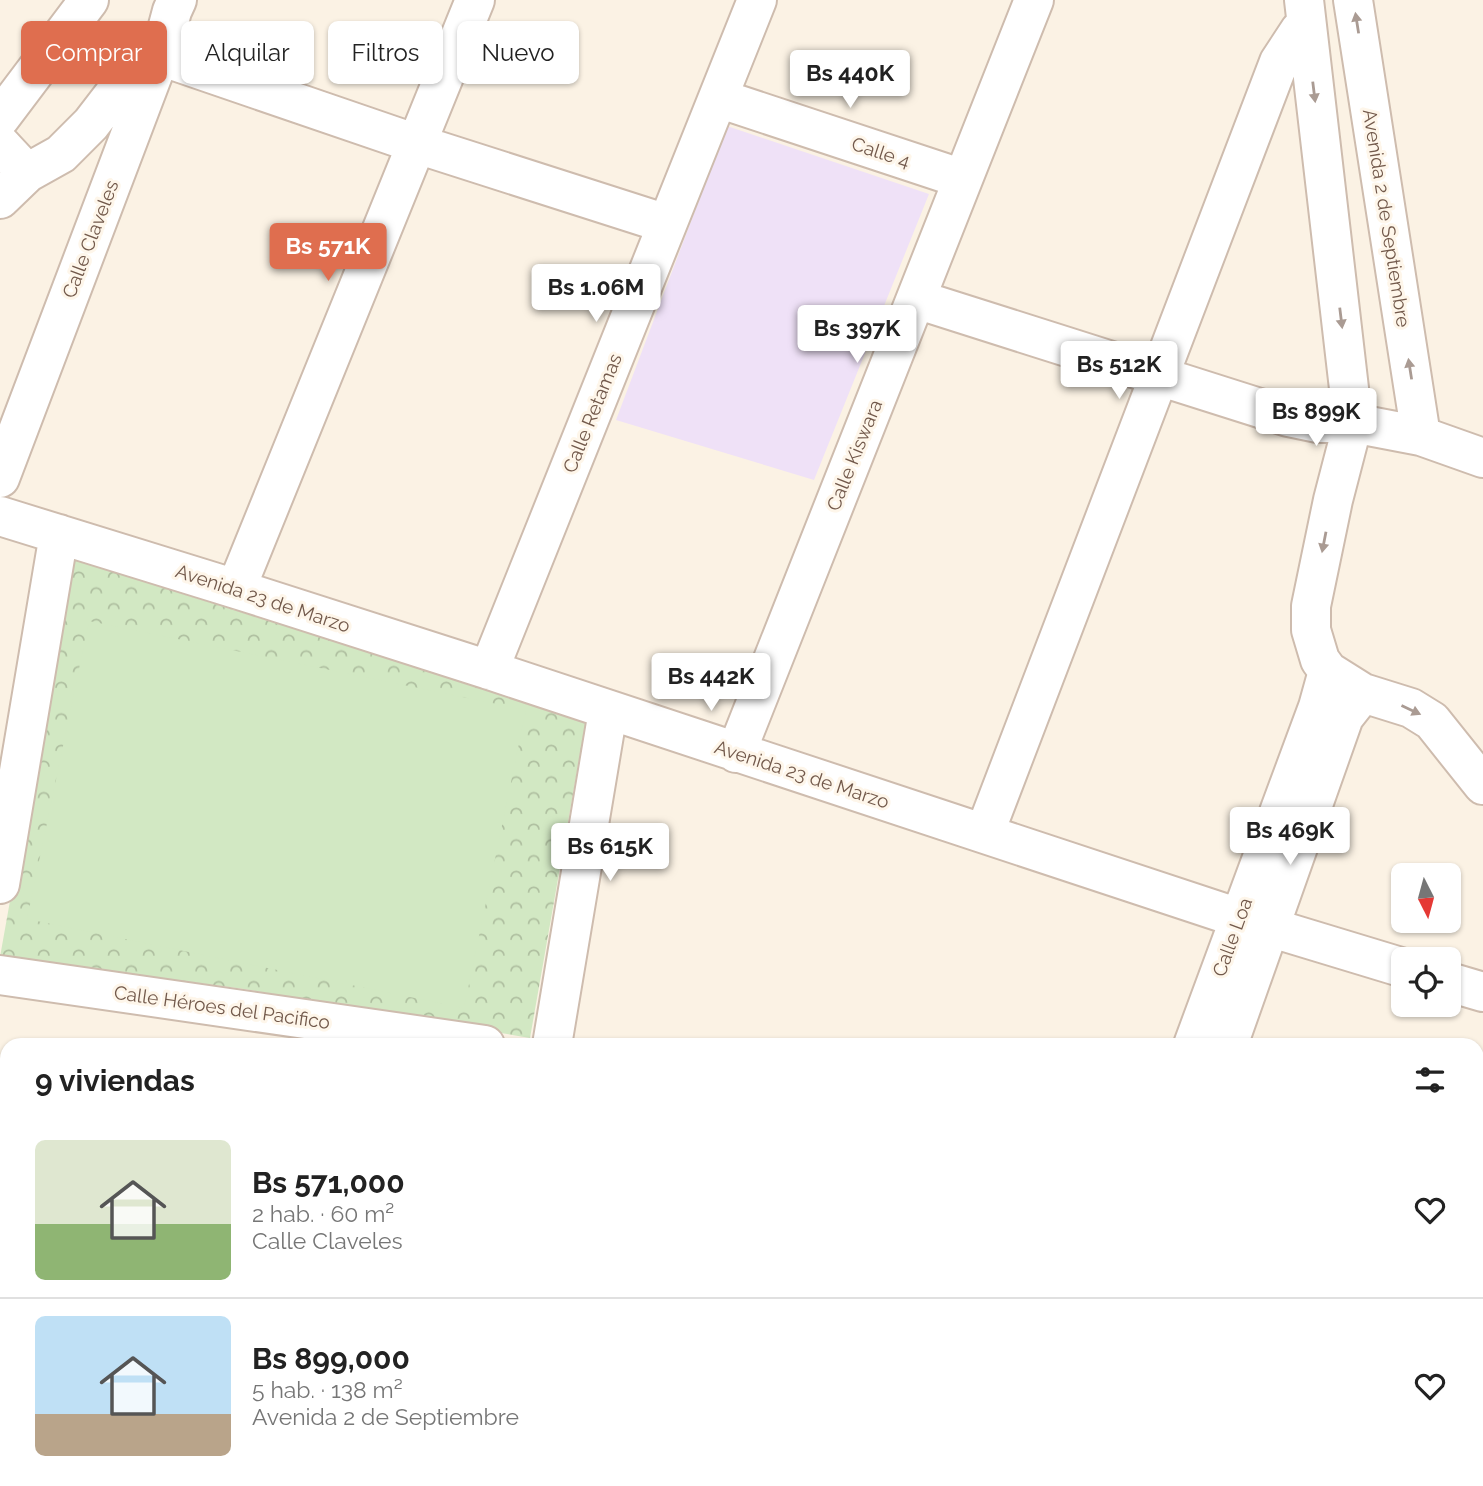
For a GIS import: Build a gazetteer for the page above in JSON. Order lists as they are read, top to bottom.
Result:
{
  "streets": {
    "street": [
      "Calle 4",
      "Avenida 2 de Septiembre",
      "Calle Claveles",
      "Calle Retamas",
      "Calle Kiswara",
      "Avenida 23 de Marzo",
      "Calle Loa",
      "Calle Héroes del Pacifico"
    ]
  },
  "crossings": [
    ["Calle 4", "Calle Retamas"],
    ["Calle 4", "Calle Kiswara"],
    ["Calle Retamas", "Avenida 23 de Marzo"],
    ["Calle Kiswara", "Avenida 23 de Marzo"],
    ["Avenida 23 de Marzo", "Calle Loa"]
  ],
  "north": "bottom",
  "page": {
    "chip": [
      "Comprar",
      "Alquilar",
      "Filtros",
      "Nuevo"
    ],
    "price": [
      "Bs 440K",
      "Bs 571K",
      "Bs 1.06M",
      "Bs 397K",
      "Bs 512K",
      "Bs 899K",
      "Bs 442K",
      "Bs 469K",
      "Bs 615K"
    ],
    "heading": "9 viviendas",
    "list": [
      {
        "name": "Bs 571,000",
        "note": "2 hab. · 60 m² · Calle Claveles"
      },
      {
        "name": "Bs 899,000",
        "note": "5 hab. · 138 m² · Avenida 2 de Septiembre"
      }
    ]
  }
}
